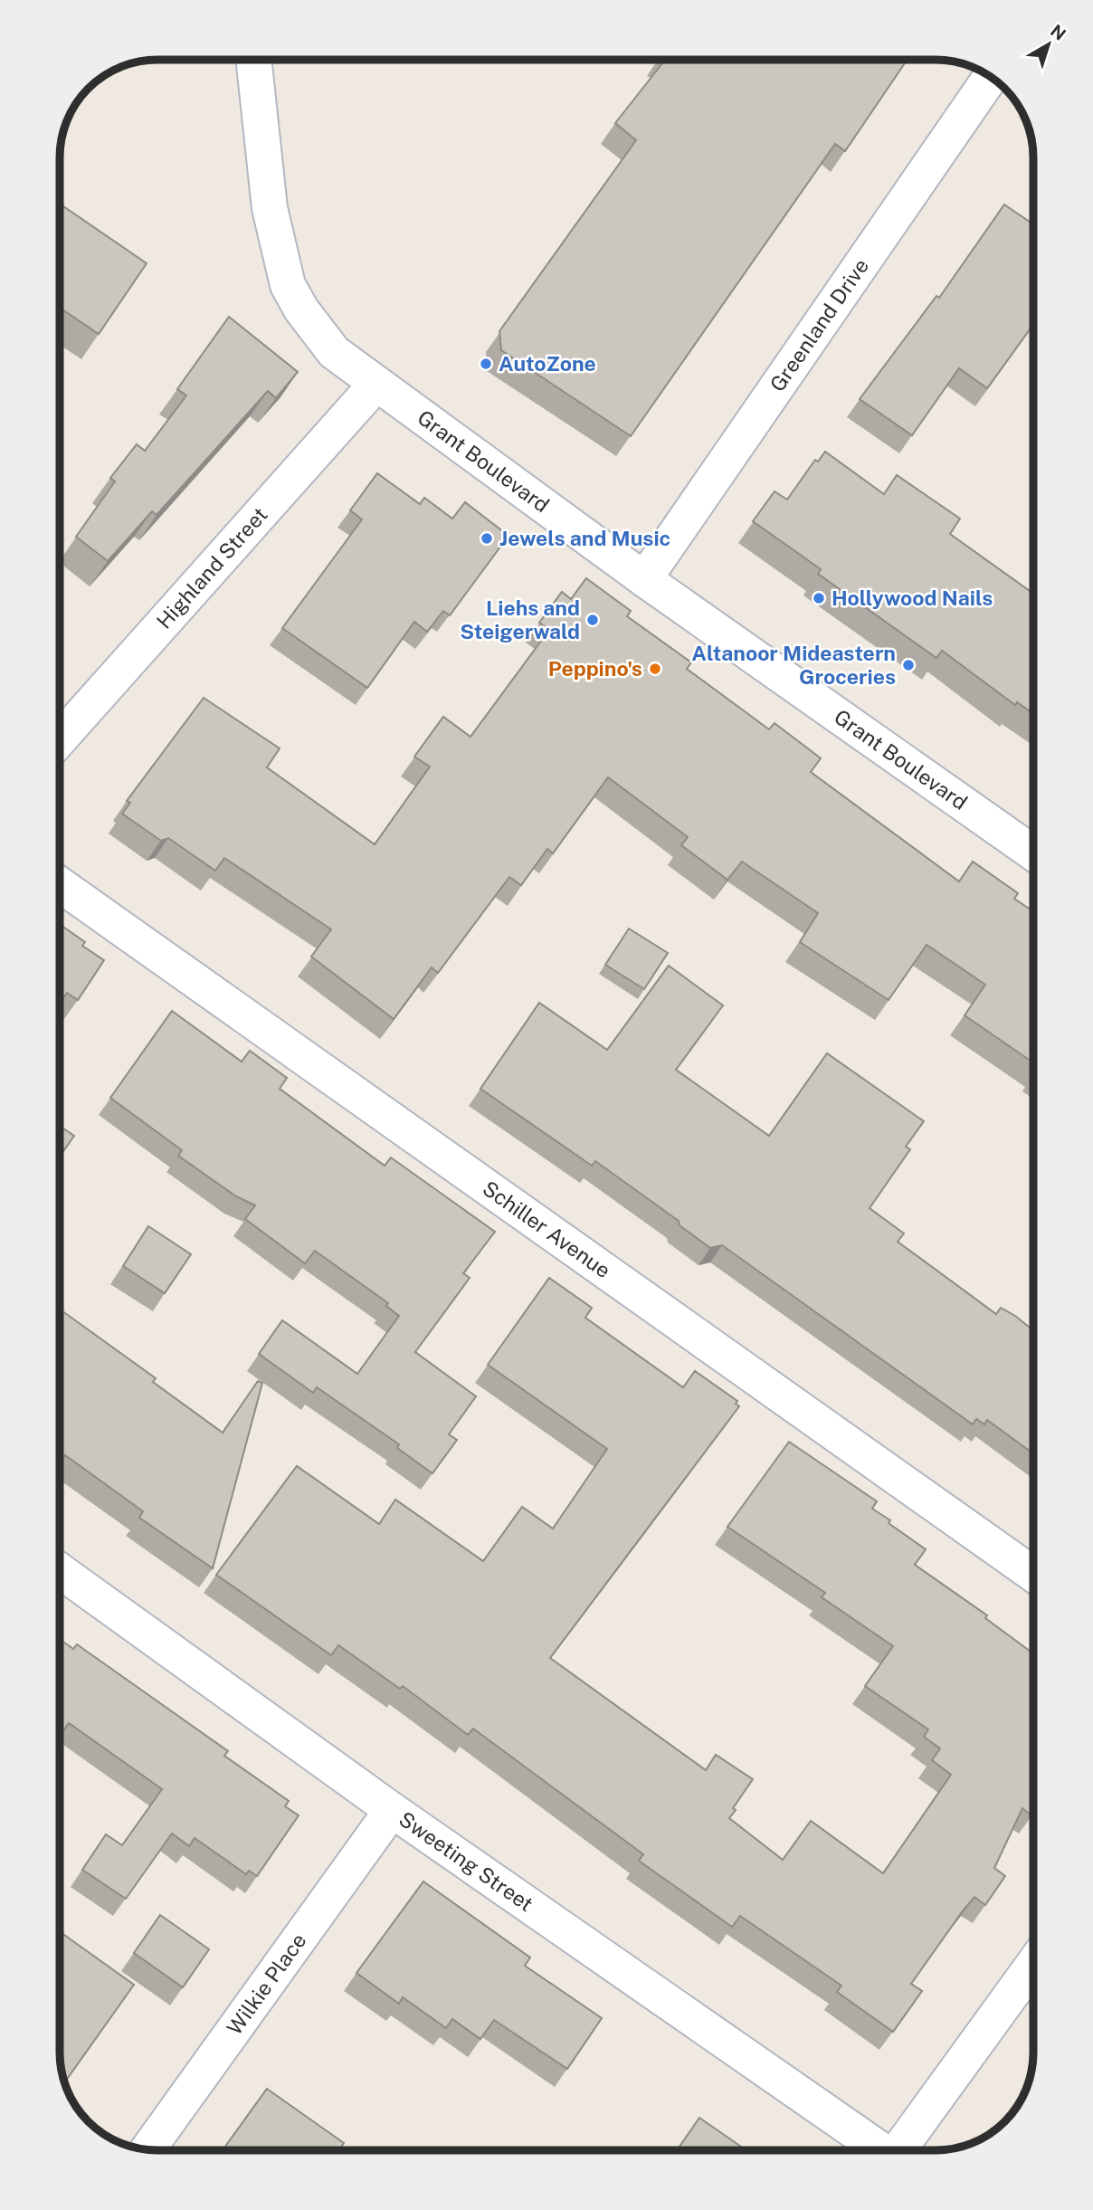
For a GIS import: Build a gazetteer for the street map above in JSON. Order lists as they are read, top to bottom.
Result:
{
  "streets": {
    "street": [
      "Greenland Drive",
      "Grant Boulevard",
      "Highland Street",
      "Schiller Avenue",
      "Sweeting Street",
      "Wilkie Place"
    ]
  },
  "crossings": [
    ["Greenland Drive", "Grant Boulevard"],
    ["Grant Boulevard", "Highland Street"],
    ["Sweeting Street", "Wilkie Place"]
  ],
  "places": [
    "AutoZone",
    "Jewels and Music",
    "Hollywood Nails",
    "Liehs and Steigerwald",
    "Altanoor Mideastern Groceries",
    "Peppino's"
  ],
  "north": "top right"
}
